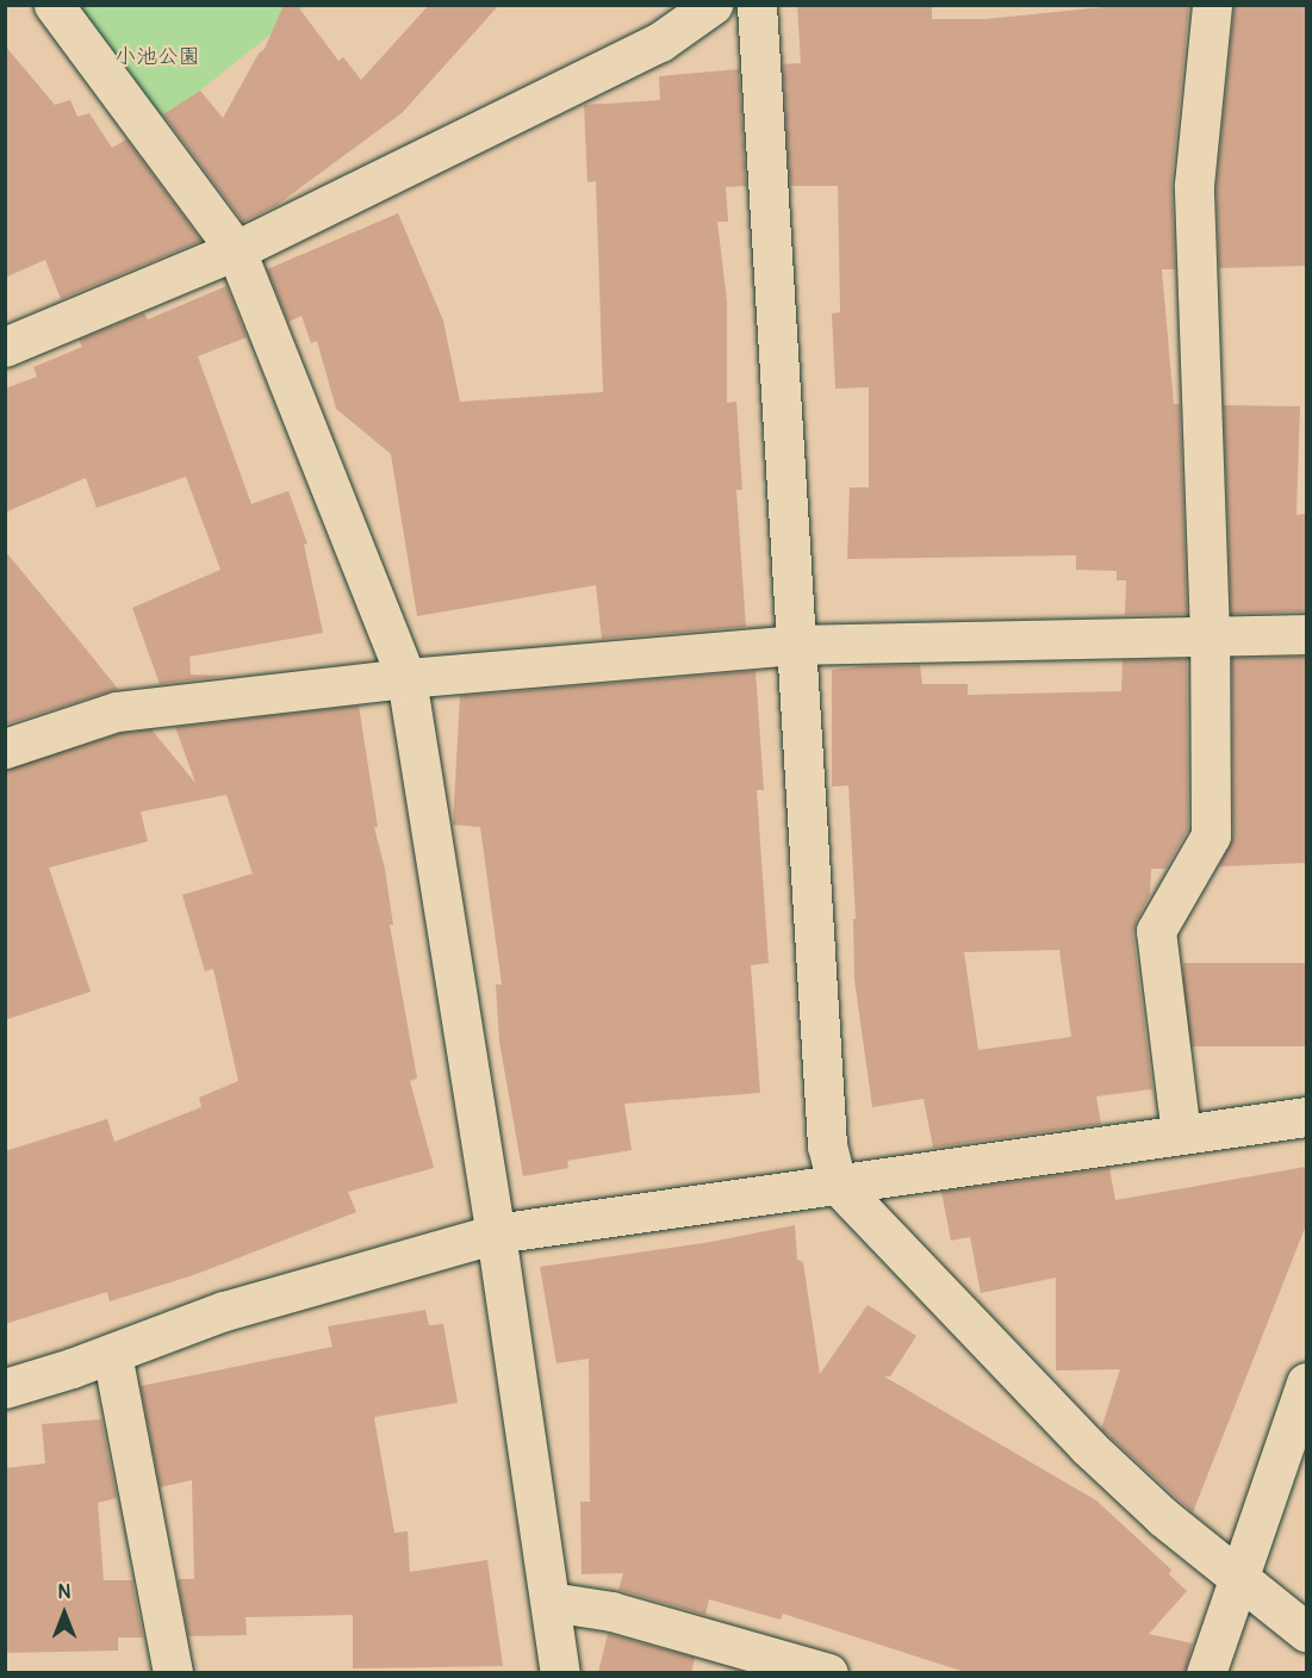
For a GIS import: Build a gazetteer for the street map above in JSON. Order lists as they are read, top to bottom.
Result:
{
  "parks": ["小池公園"],
  "north": "top"
}
